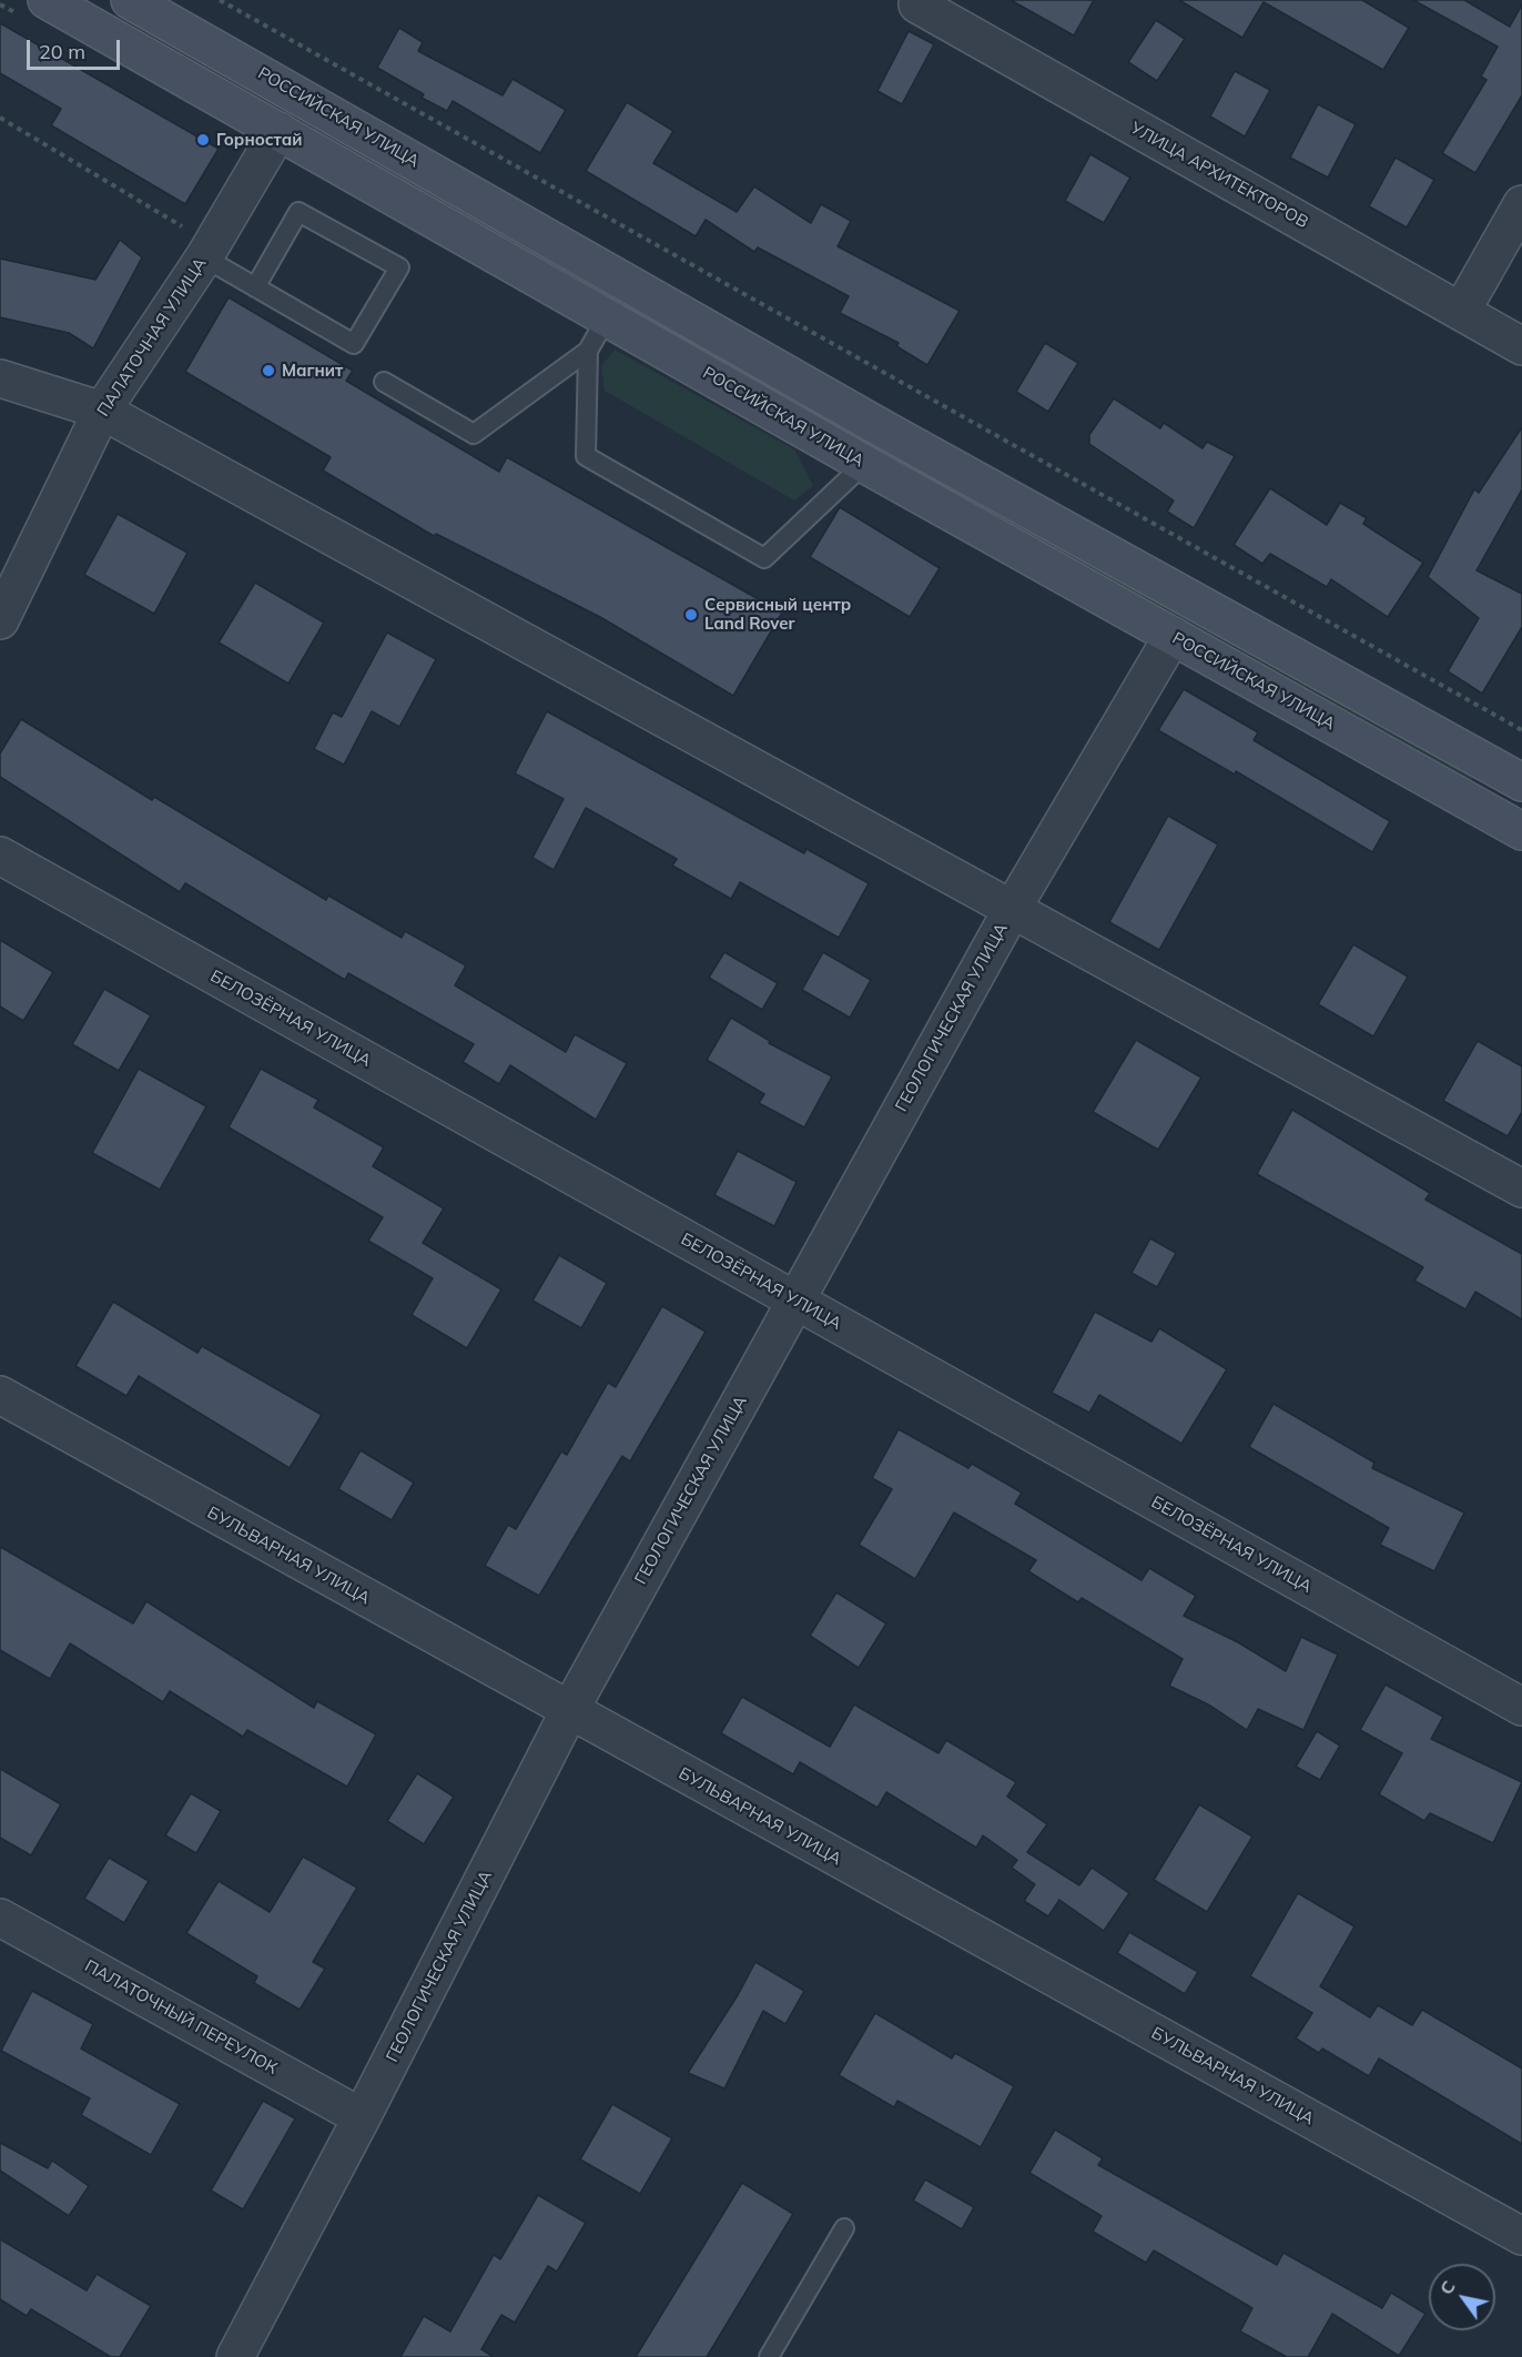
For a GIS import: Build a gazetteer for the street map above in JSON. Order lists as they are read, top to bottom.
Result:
{
  "streets": {
    "main road": ["РОССИЙСКАЯ УЛИЦА"],
    "street": [
      "УЛИЦА АРХИТЕКТОРОВ",
      "ПАЛАТОЧНАЯ УЛИЦА",
      "ГЕОЛОГИЧЕСКАЯ УЛИЦА",
      "БЕЛОЗЁРНАЯ УЛИЦА",
      "БУЛЬВАРНАЯ УЛИЦА",
      "ПАЛАТОЧНЫЙ ПЕРЕУЛОК"
    ]
  },
  "crossings": [
    ["РОССИЙСКАЯ УЛИЦА", "ПАЛАТОЧНАЯ УЛИЦА"],
    ["РОССИЙСКАЯ УЛИЦА", "ГЕОЛОГИЧЕСКАЯ УЛИЦА"],
    ["ГЕОЛОГИЧЕСКАЯ УЛИЦА", "БЕЛОЗЁРНАЯ УЛИЦА"],
    ["ГЕОЛОГИЧЕСКАЯ УЛИЦА", "БУЛЬВАРНАЯ УЛИЦА"],
    ["ГЕОЛОГИЧЕСКАЯ УЛИЦА", "ПАЛАТОЧНЫЙ ПЕРЕУЛОК"]
  ],
  "places": ["Горностай", "Магнит", "Сервисный центр Land Rover"],
  "scale_bar": "20 m",
  "north": "top left"
}
